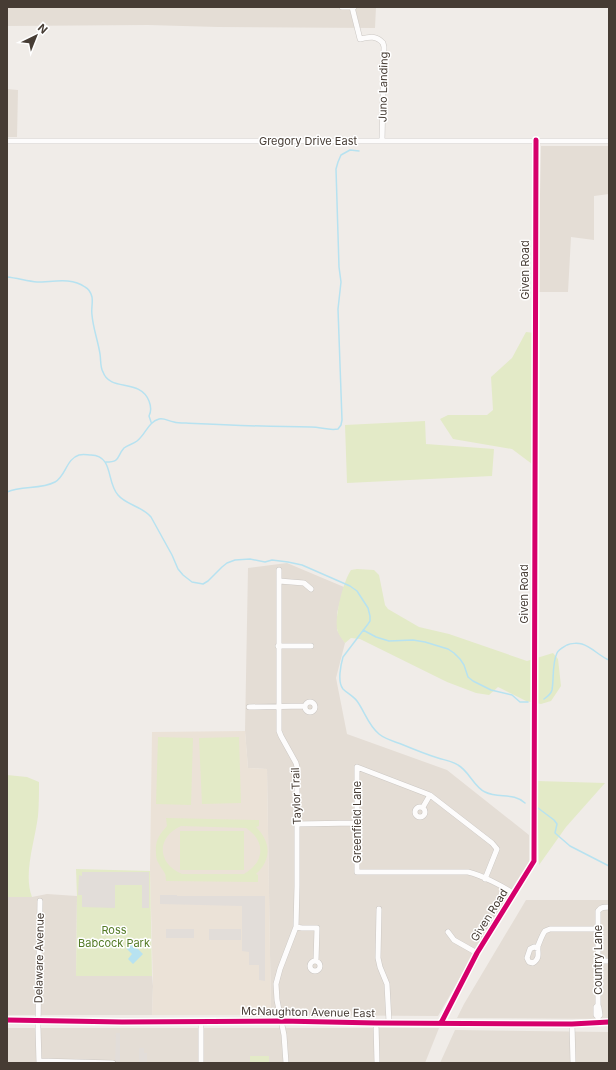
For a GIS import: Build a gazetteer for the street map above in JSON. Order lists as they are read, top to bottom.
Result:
{
  "streets": {
    "main road": ["McNaughton Avenue East"],
    "street": [
      "Juno Landing",
      "Gregory Drive East",
      "Given Road",
      "Taylor Trail",
      "Greenfield Lane",
      "Delaware Avenue",
      "Country Lane"
    ]
  },
  "crossings": [
    ["Juno Landing", "Gregory Drive East"],
    ["Gregory Drive East", "Given Road"],
    ["Given Road", "Greenfield Lane"],
    ["Given Road", "McNaughton Avenue East"],
    ["Taylor Trail", "McNaughton Avenue East"],
    ["Delaware Avenue", "McNaughton Avenue East"],
    ["Country Lane", "McNaughton Avenue East"]
  ],
  "parks": ["Ross Babcock Park"],
  "north": "top right"
}
